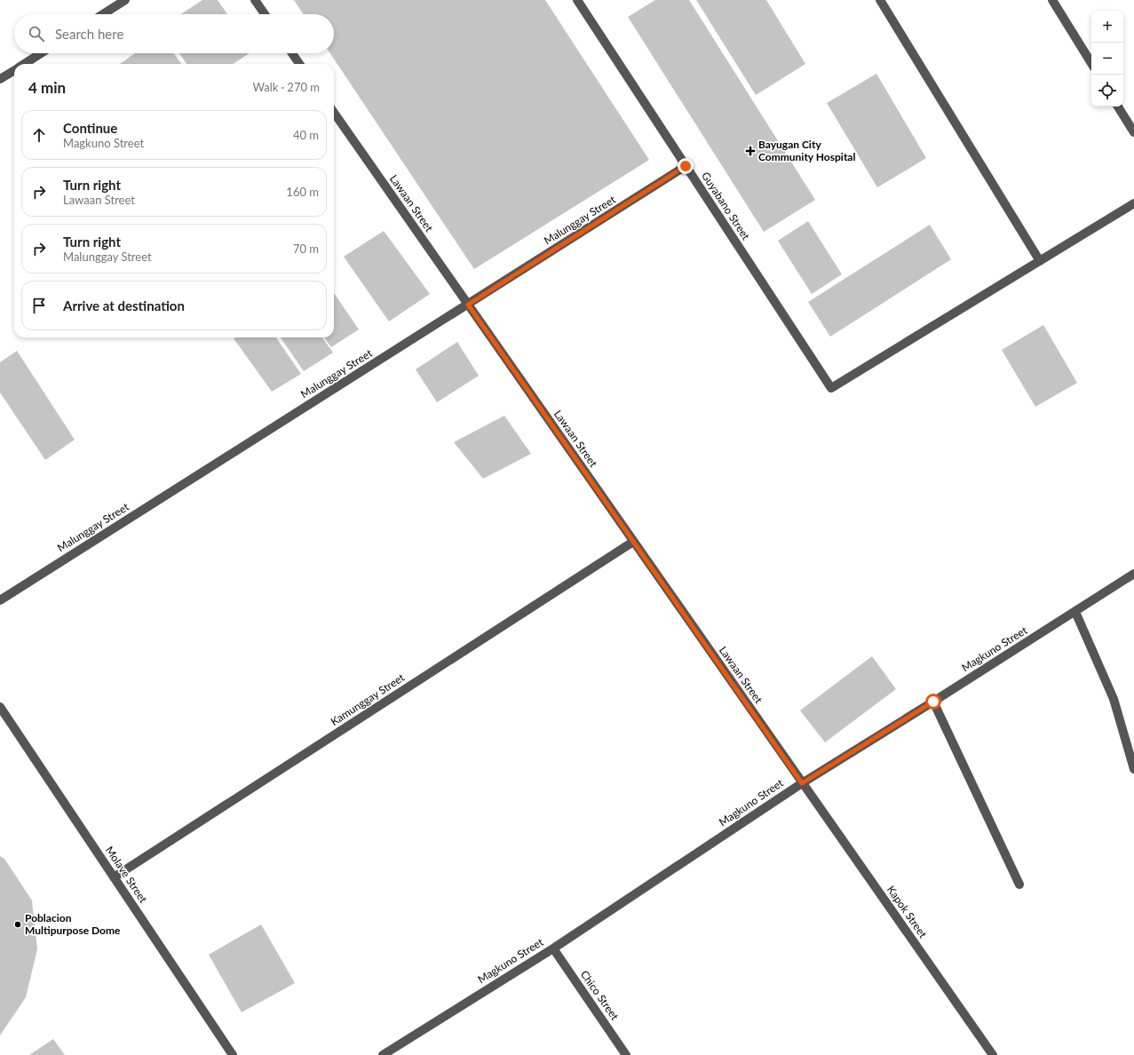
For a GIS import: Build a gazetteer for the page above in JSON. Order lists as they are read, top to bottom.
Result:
{
  "streets": {
    "street": [
      "Lawaan Street",
      "Guyabano Street",
      "Malunggay Street",
      "Magkuno Street",
      "Kamunggay Street",
      "Molave Street",
      "Kapok Street",
      "Chico Street"
    ]
  },
  "crossings": [
    ["Lawaan Street", "Malunggay Street"],
    ["Lawaan Street", "Magkuno Street"],
    ["Lawaan Street", "Kamunggay Street"],
    ["Lawaan Street", "Kapok Street"],
    ["Guyabano Street", "Malunggay Street"],
    ["Magkuno Street", "Kapok Street"],
    ["Magkuno Street", "Chico Street"],
    ["Kamunggay Street", "Molave Street"]
  ],
  "places": {
    "health": ["Bayugan City Community Hospital"],
    "other": ["Poblacion Multipurpose Dome"]
  },
  "page": {
    "map_buttons": ["+", "−"],
    "search": "Search here",
    "heading": ["4 min", "Walk · 270 m"],
    "list": [
      ["Continue", "Magkuno Street", "40 m"],
      ["Turn right", "Lawaan Street", "160 m"],
      ["Turn right", "Malunggay Street", "70 m"],
      "Arrive at destination"
    ]
  }
}
